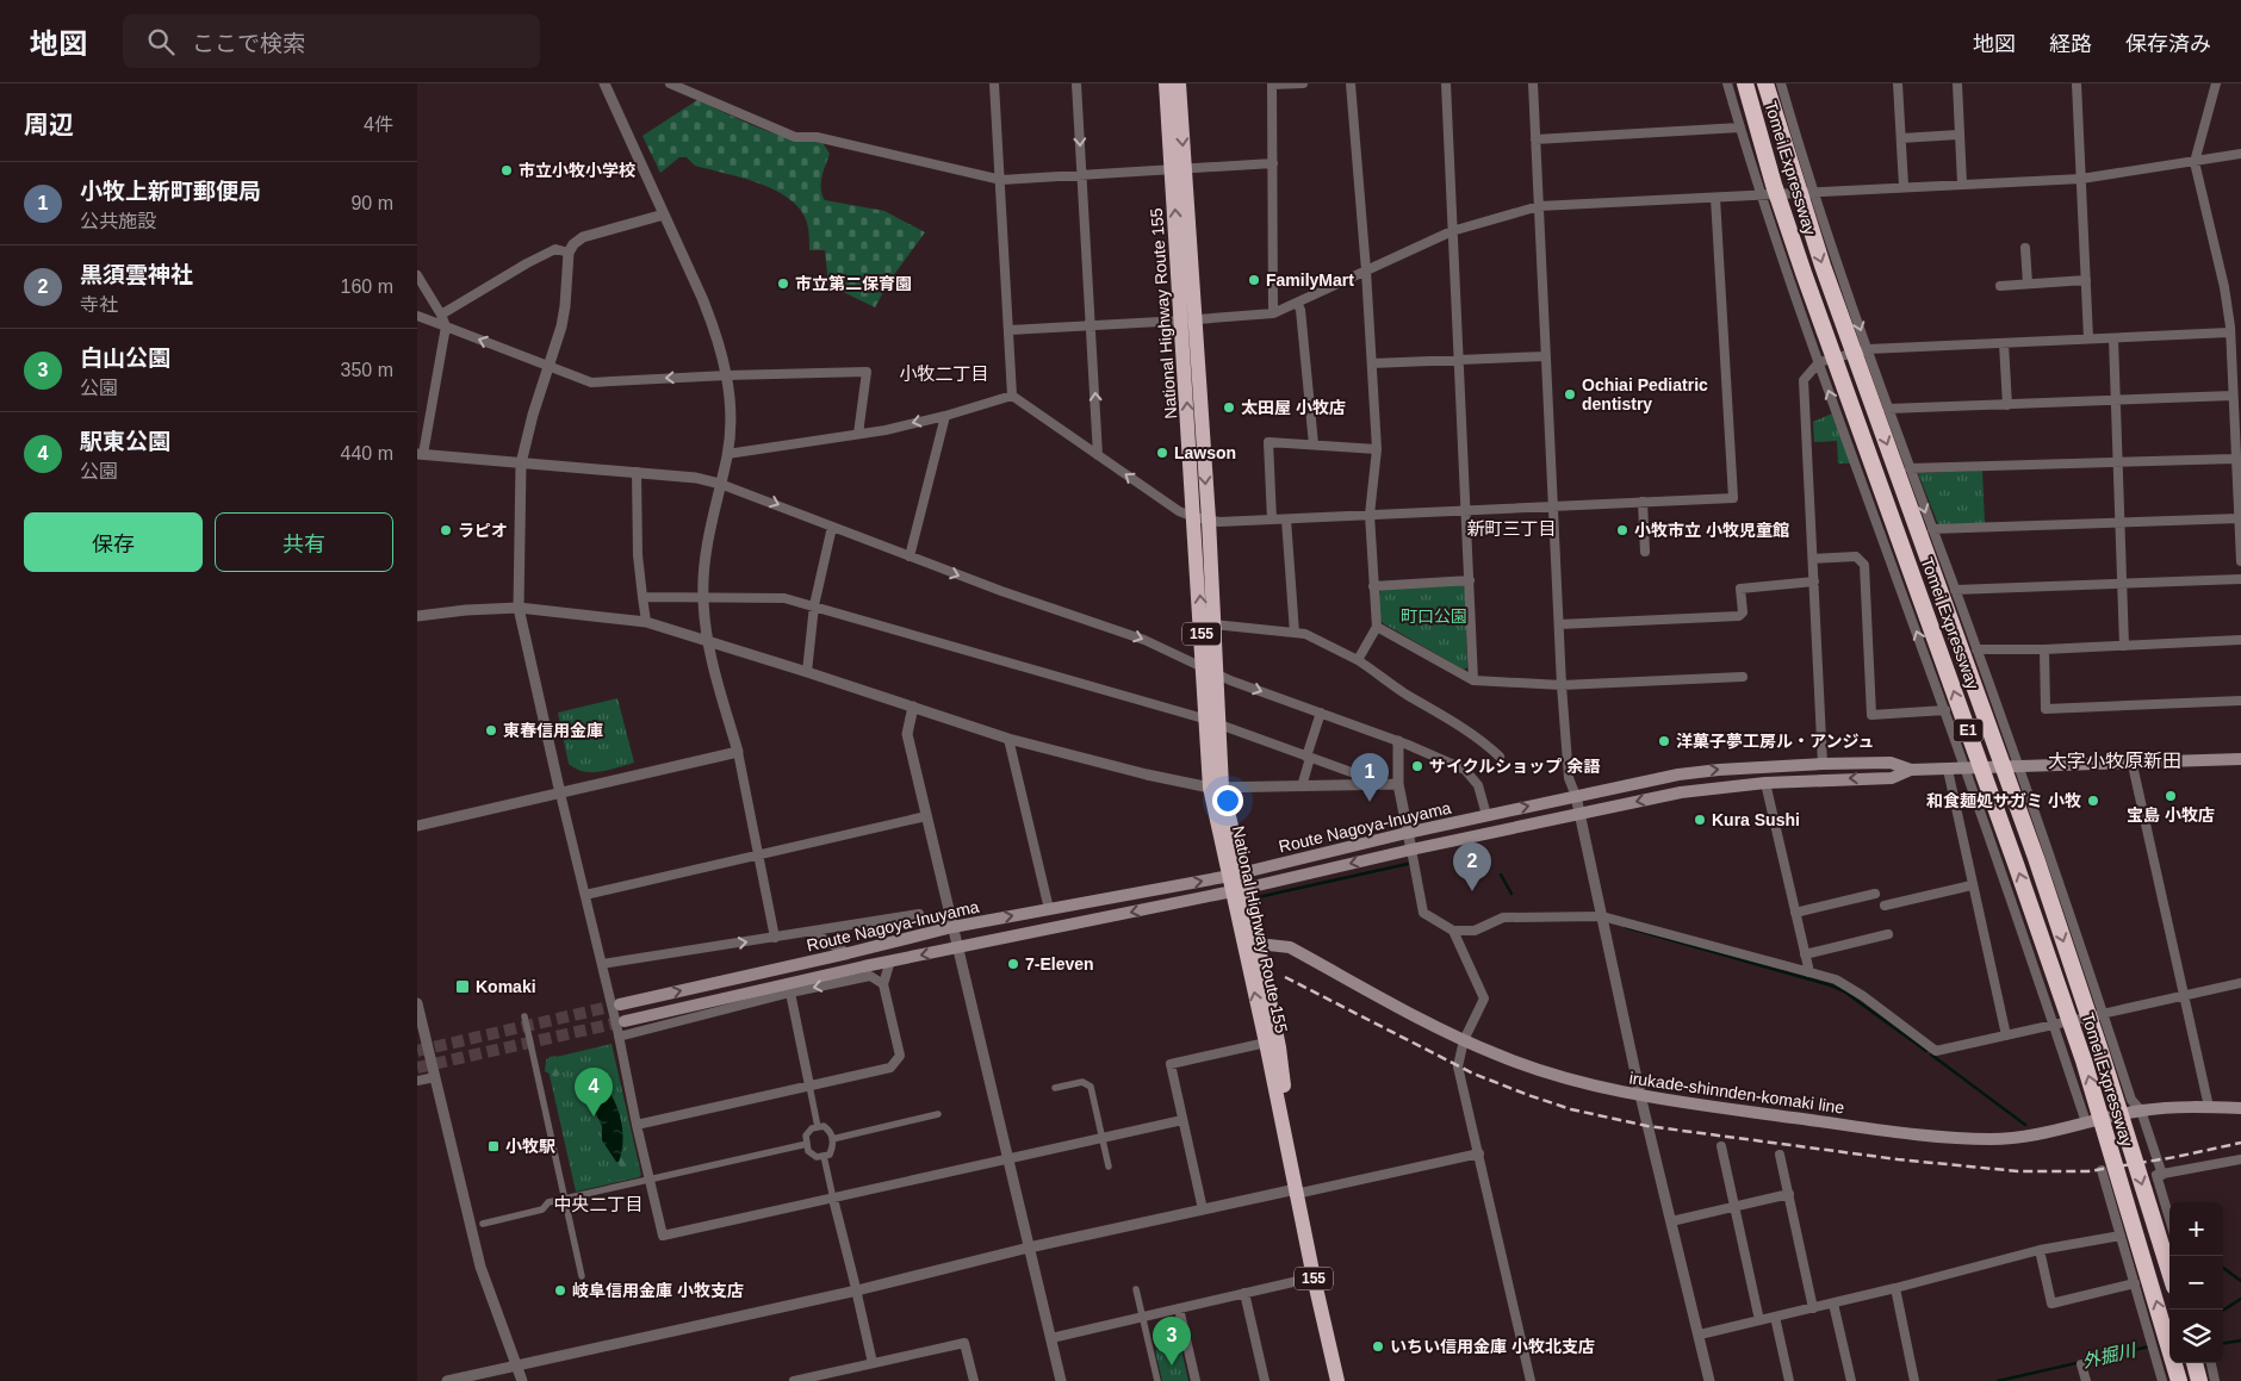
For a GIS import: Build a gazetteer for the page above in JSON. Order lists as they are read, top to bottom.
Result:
{
  "streets": {
    "highway": [
      "Tomei Expressway",
      "National Highway Route 155",
      "155",
      "E1"
    ],
    "main road": ["Route Nagoya-Inuyama", "irukade-shinnden-komaki line"]
  },
  "crossings": [
    ["National Highway Route 155", "Route Nagoya-Inuyama"],
    ["National Highway Route 155", "irukade-shinnden-komaki line"]
  ],
  "districts": [
    "小牧二丁目",
    "新町三丁目",
    "大字小牧原新田",
    "中央二丁目"
  ],
  "water": ["外掘川"],
  "parks": ["町口公園"],
  "places": {
    "other": [
      "市立小牧小学校",
      "FamilyMart",
      "市立第二保育園",
      "Ochiai Pediatric dentistry",
      "太田屋 小牧店",
      "Lawson",
      "ラピオ",
      "小牧市立 小牧児童館",
      "東春信用金庫",
      "洋菓子夢工房ル・アンジュ",
      "サイクルショップ 余語",
      "宝島 小牧店",
      "和食麺処サガミ 小牧",
      "Kura Sushi",
      "7-Eleven",
      "岐阜信用金庫 小牧支店",
      "いちい信用金庫 小牧北支店"
    ],
    "transit": ["Komaki", "小牧駅"]
  },
  "page": {
    "header": "地図",
    "search": "ここで検索",
    "nav": ["地図", "経路", "保存済み"],
    "heading": ["周辺", "4件"],
    "list": [
      {
        "mark": "1",
        "name": "小牧上新町郵便局",
        "note": "公共施設",
        "value": "90 m"
      },
      {
        "mark": "2",
        "name": "黒須雲神社",
        "note": "寺社",
        "value": "160 m"
      },
      {
        "mark": "3",
        "name": "白山公園",
        "note": "公園",
        "value": "350 m"
      },
      {
        "mark": "4",
        "name": "駅東公園",
        "note": "公園",
        "value": "440 m"
      }
    ],
    "buttons": ["保存", "共有"],
    "pins": [
      "1",
      "2",
      "4",
      "3"
    ],
    "map_buttons": ["+", "−"]
  }
}
